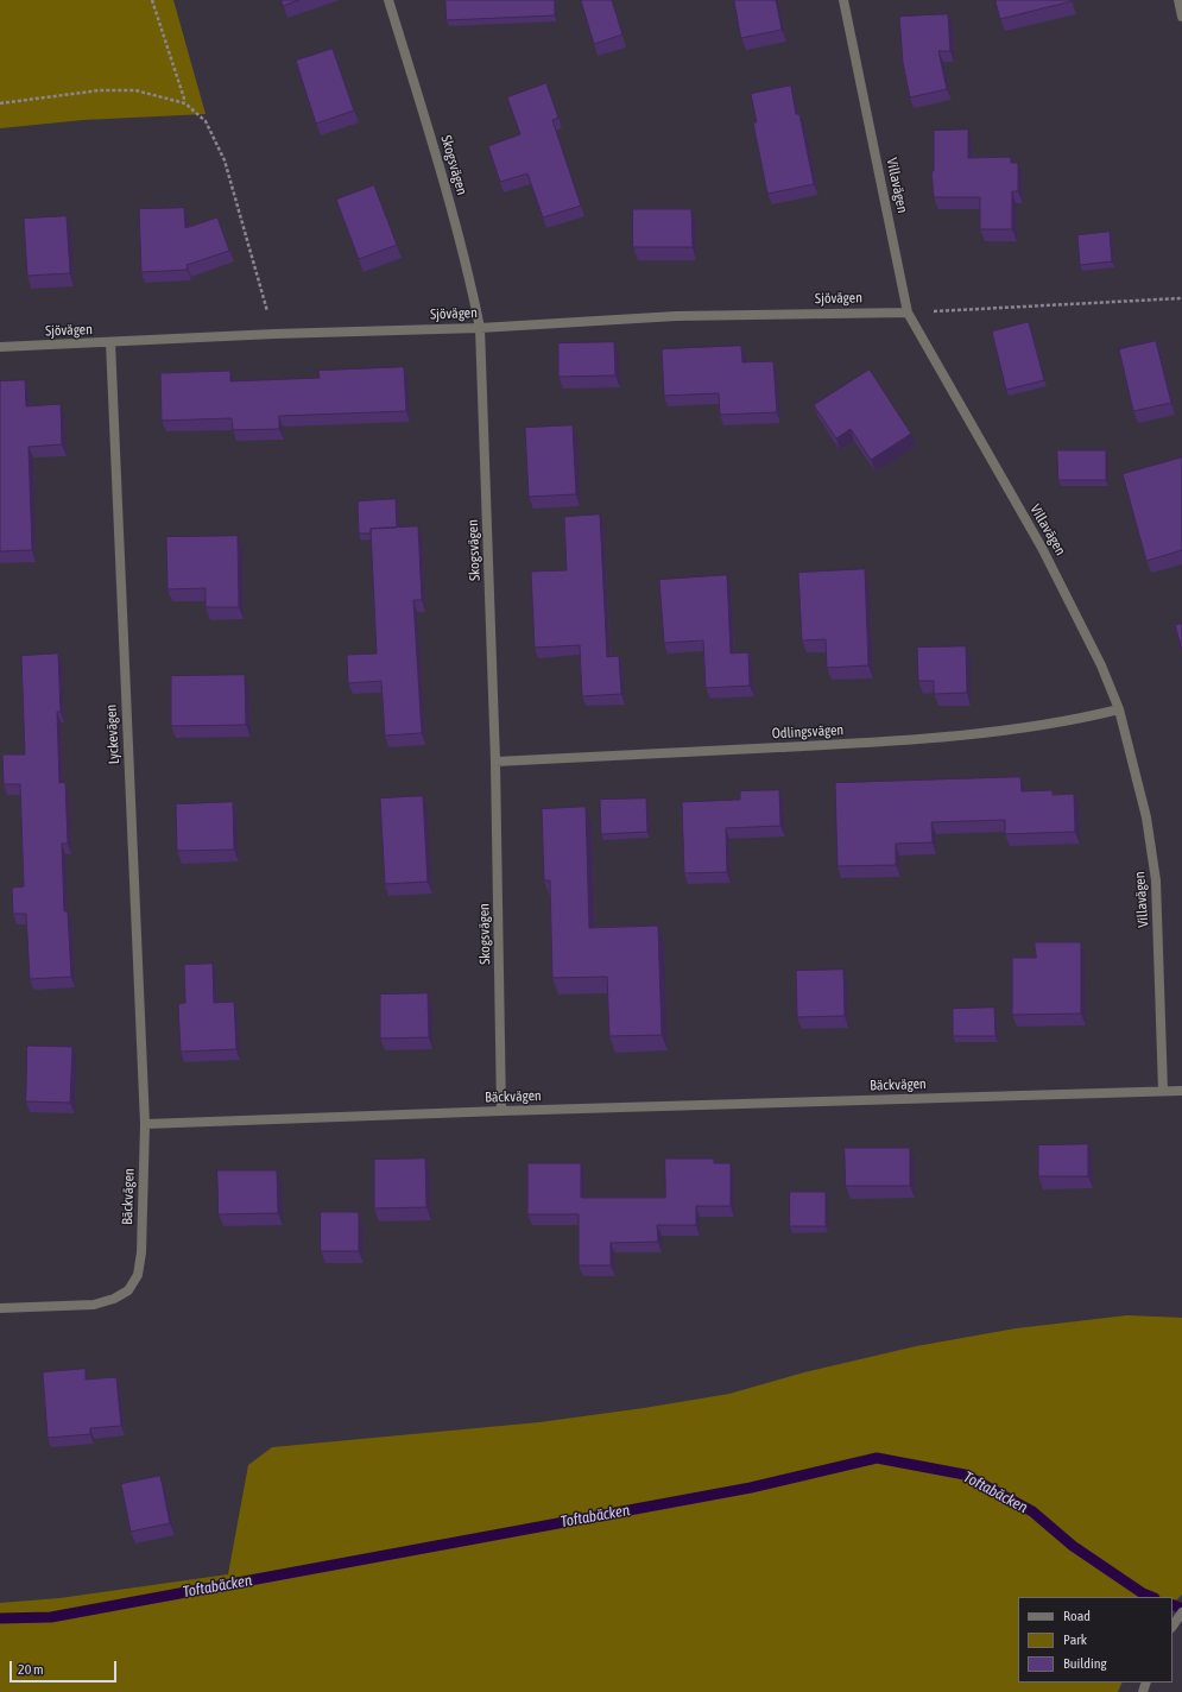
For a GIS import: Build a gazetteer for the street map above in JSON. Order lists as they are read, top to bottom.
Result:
{
  "streets": {
    "street": [
      "Skogsvägen",
      "Villavägen",
      "Sjövägen",
      "Odlingsvägen",
      "Lyckevägen",
      "Bäckvägen"
    ]
  },
  "crossings": [
    ["Skogsvägen", "Sjövägen"],
    ["Skogsvägen", "Odlingsvägen"],
    ["Skogsvägen", "Bäckvägen"],
    ["Villavägen", "Sjövägen"],
    ["Villavägen", "Odlingsvägen"],
    ["Villavägen", "Bäckvägen"],
    ["Sjövägen", "Lyckevägen"],
    ["Lyckevägen", "Bäckvägen"]
  ],
  "water": ["Toftabäcken"],
  "legend": ["Road", "Park", "Building"],
  "scale_bar": "20 m"
}
